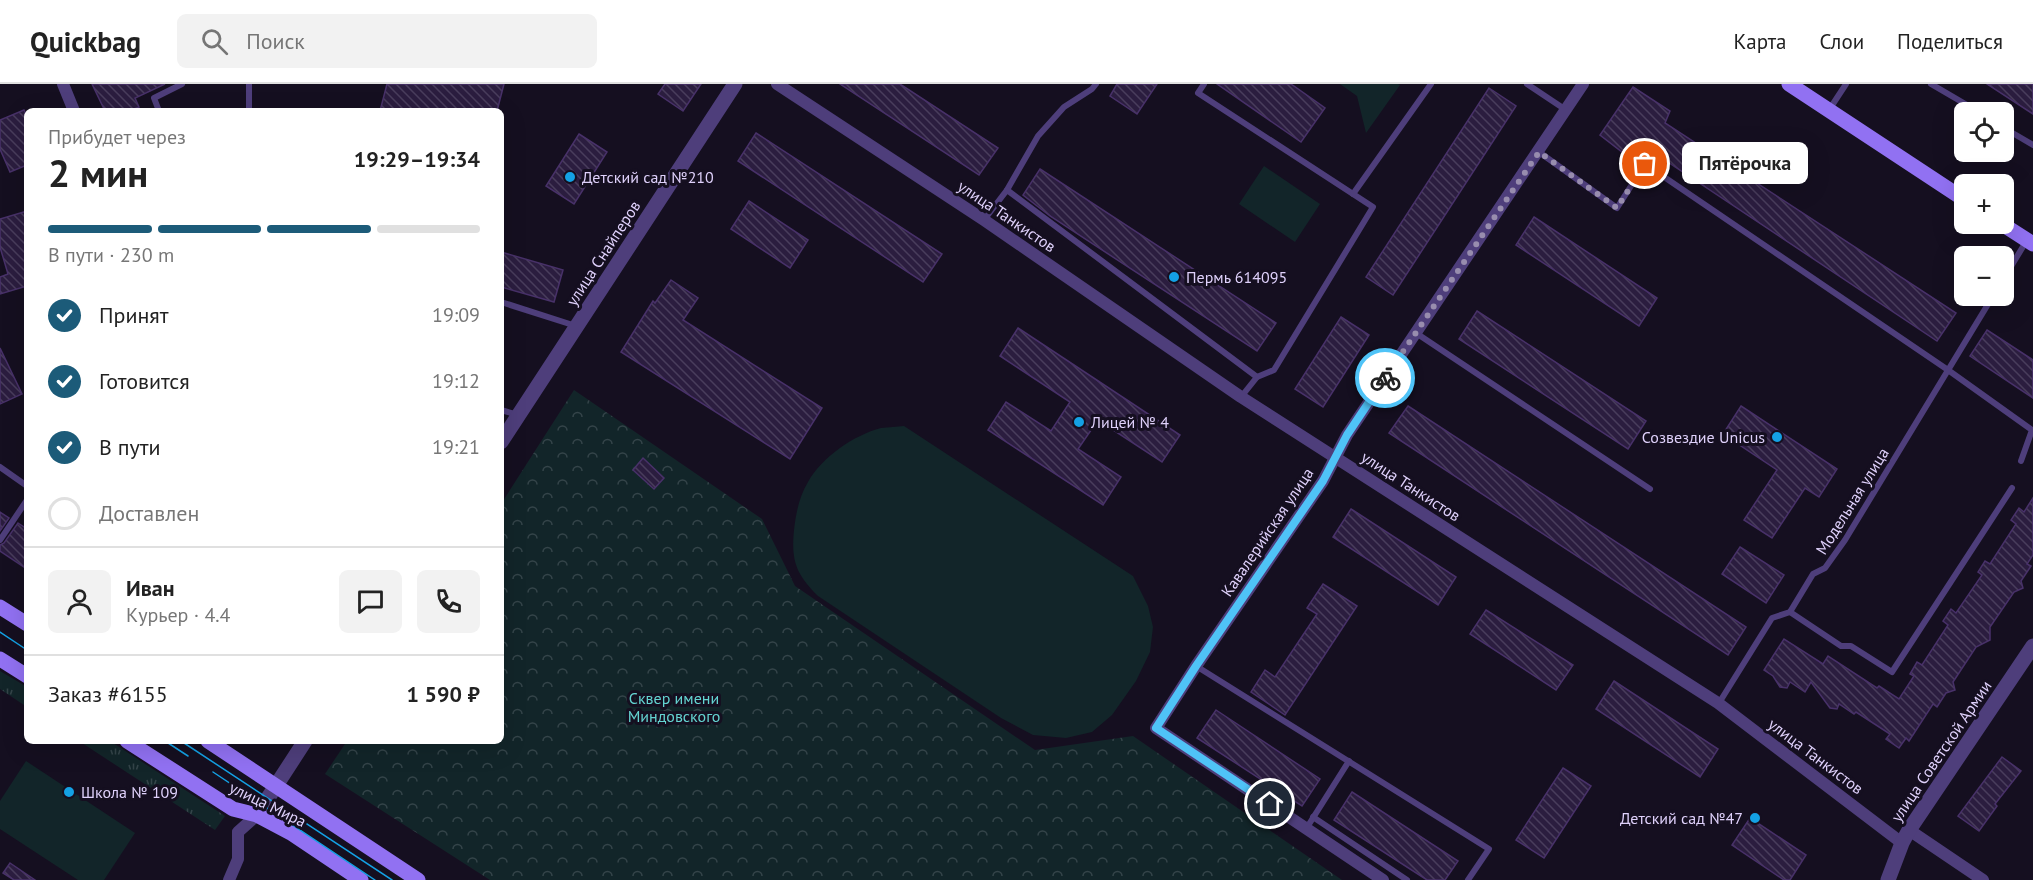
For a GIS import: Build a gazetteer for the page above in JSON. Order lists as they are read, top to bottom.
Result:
{
  "streets": {
    "main road": ["улица Мира"],
    "street": [
      "улица Танкистов",
      "улица Снайперов",
      "Кавалерийская улица",
      "улица Советской Армии"
    ],
    "lane": ["Модельная улица"]
  },
  "crossings": [
    ["улица Танкистов", "Модельная улица"],
    ["улица Танкистов", "Кавалерийская улица"],
    ["улица Танкистов", "улица Советской Армии"]
  ],
  "parks": ["Сквер имени Миндовского"],
  "places": [
    "Пятёрочка",
    "Детский сад №210",
    "Пермь 614095",
    "Лицей № 4",
    "Созвездие Unicus",
    "Школа № 109",
    "Детский сад №47"
  ],
  "page": {
    "header": "Quickbag",
    "search": "Поиск",
    "nav": ["Карта", "Слои", "Поделиться"],
    "map_buttons": ["+", "−"],
    "heading": ["2 мин", "Прибудет через", "19:29–19:34"],
    "panel": [
      "Иван",
      "Курьер · 4.4",
      "Заказ #6155",
      "1 590 ₽"
    ],
    "bubble": "Пятёрочка",
    "bar": "В пути · 230 m",
    "list": [
      ["Принят", "19:09"],
      ["Готовится", "19:12"],
      ["В пути", "19:21"],
      "Доставлен"
    ]
  }
}
